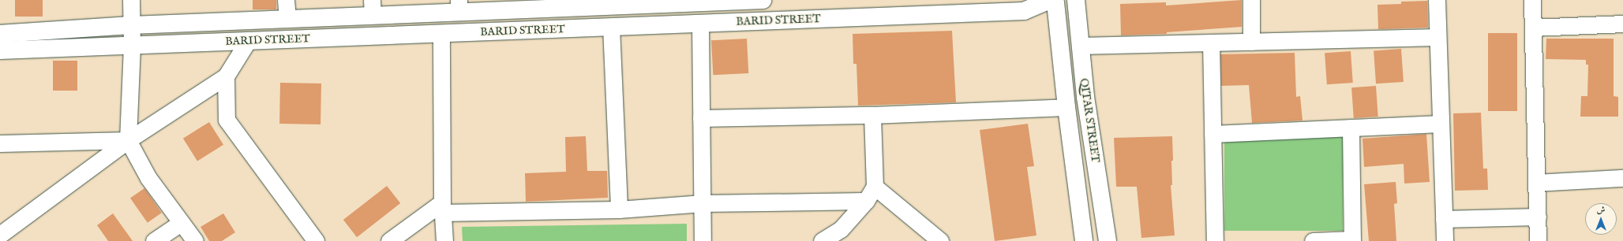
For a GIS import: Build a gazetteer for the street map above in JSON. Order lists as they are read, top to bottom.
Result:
{
  "streets": {
    "main road": ["BARID STREET", "QITAR STREET"]
  },
  "crossings": [
    ["BARID STREET", "QITAR STREET"]
  ],
  "north": "top"
}
